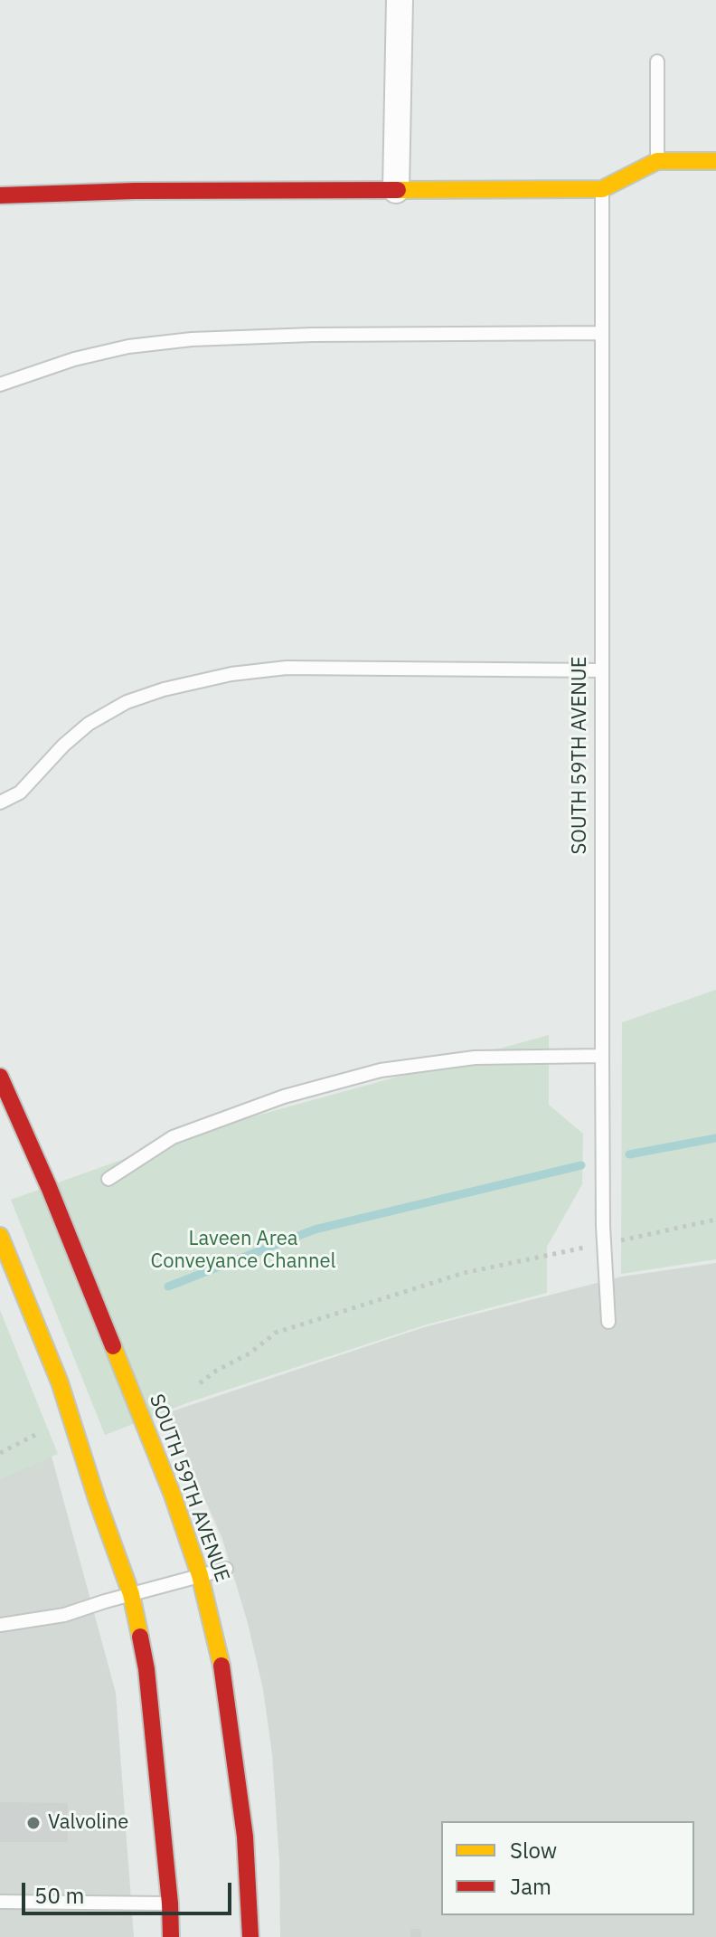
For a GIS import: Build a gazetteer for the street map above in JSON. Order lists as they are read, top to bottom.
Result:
{
  "streets": {
    "main road": ["SOUTH 59TH AVENUE"]
  },
  "parks": ["Laveen Area Conveyance Channel"],
  "places": ["Valvoline"],
  "legend": ["Slow", "Jam"],
  "scale_bar": "50 m"
}
